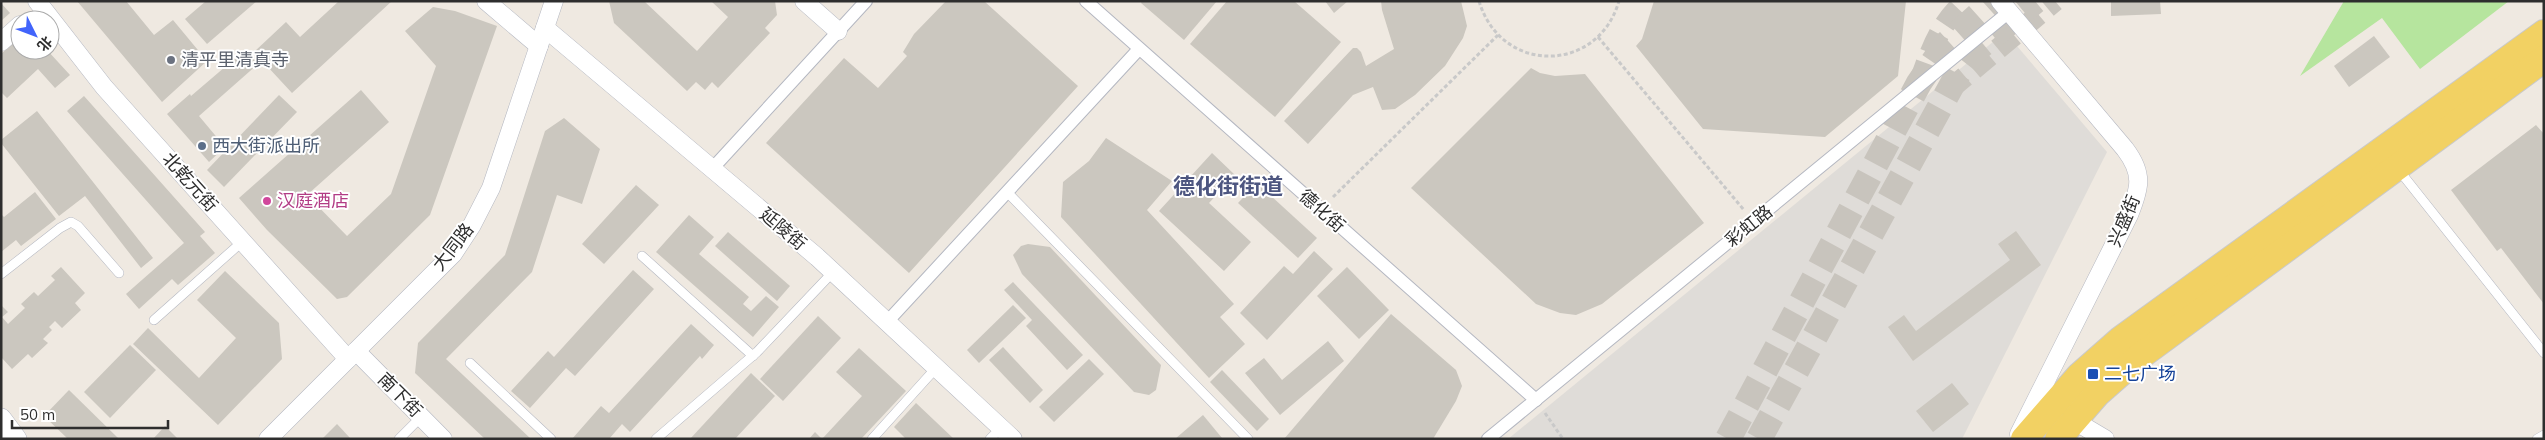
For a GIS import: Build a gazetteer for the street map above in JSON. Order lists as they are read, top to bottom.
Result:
{
  "streets": {
    "street": [
      "北乾元街",
      "德化街",
      "兴盛街",
      "彩虹路",
      "延陵街",
      "大同路",
      "南下街"
    ]
  },
  "crossings": [
    ["北乾元街", "大同路"],
    ["北乾元街", "南下街"],
    ["德化街", "彩虹路"],
    ["兴盛街", "彩虹路"],
    ["延陵街", "大同路"],
    ["大同路", "南下街"]
  ],
  "districts": ["德化街街道"],
  "places": {
    "other": ["清平里清真寺", "西大街派出所", "汉庭酒店"],
    "transit": ["二七广场"]
  },
  "scale_bar": "50 m",
  "north": "bottom right"
}
